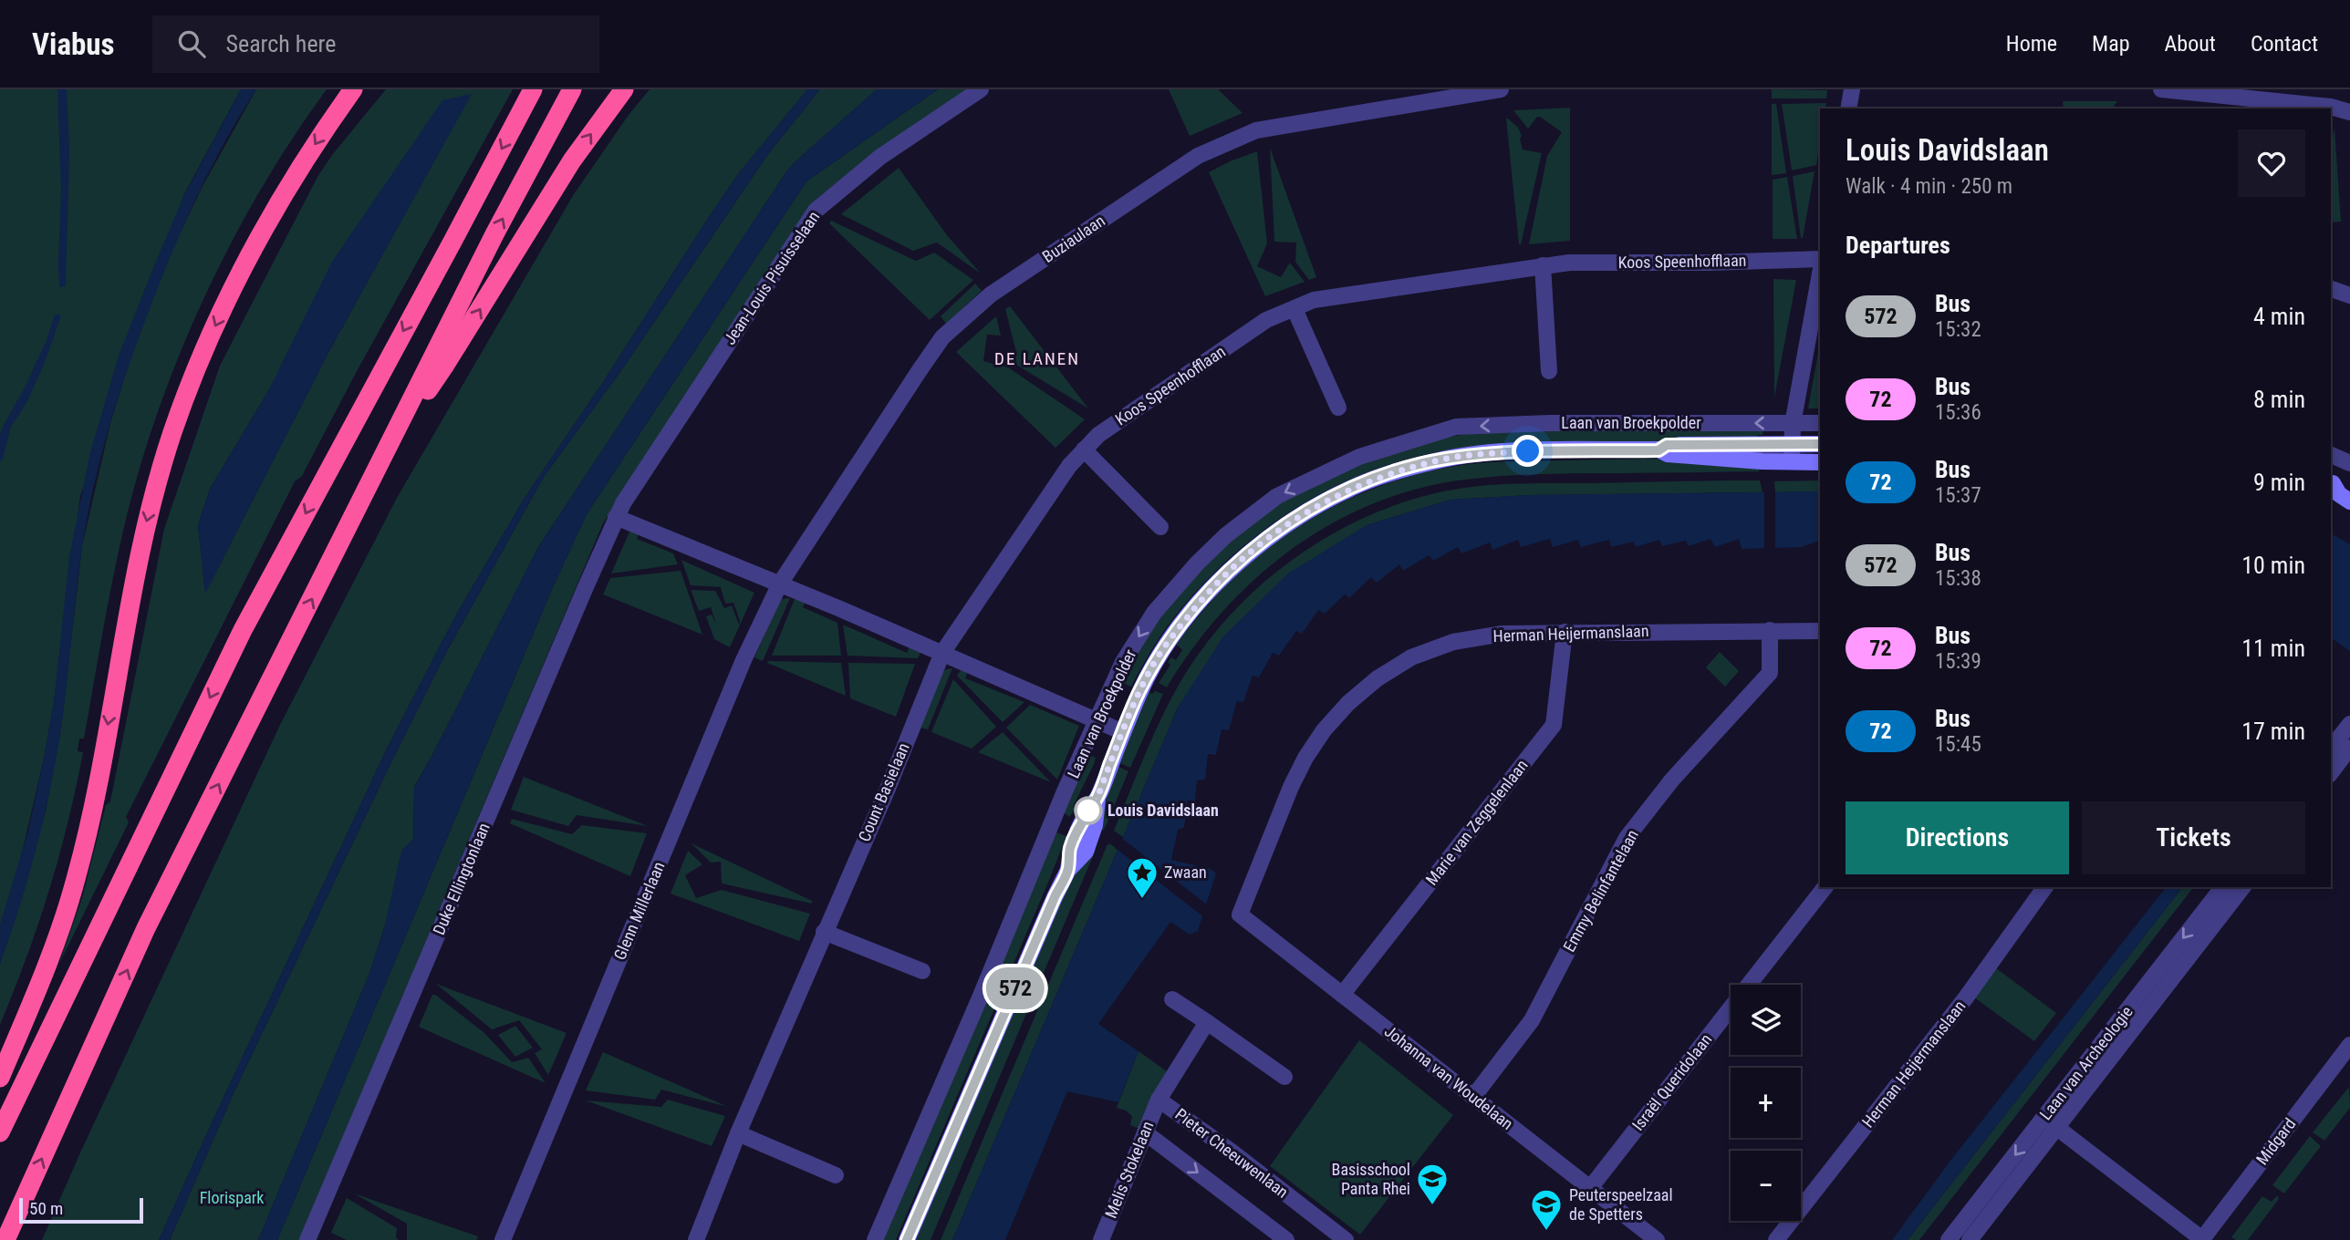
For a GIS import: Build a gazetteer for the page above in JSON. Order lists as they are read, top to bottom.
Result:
{
  "streets": {
    "main road": ["Laan van Broekpolder"],
    "street": [
      "Buziaulaan",
      "Koos Speenhofflaan",
      "Jean-Louis Pisuisselaan",
      "Herman Heijermanslaan",
      "Count Basielaan",
      "Marie van Zeggelenlaan",
      "Duke Ellingtonlaan",
      "Emmy Belinfantelaan",
      "Glenn Millerlaan",
      "Laan van Archeologie",
      "Johanna van Woudelaan",
      "Israël Queridolaan",
      "Midgard",
      "Pieter Cheeuwenlaan",
      "Melis Stokelaan"
    ]
  },
  "crossings": [
    ["Buziaulaan", "Glenn Millerlaan"],
    ["Koos Speenhofflaan", "Count Basielaan"],
    ["Jean-Louis Pisuisselaan", "Duke Ellingtonlaan"],
    ["Herman Heijermanslaan", "Marie van Zeggelenlaan"],
    ["Herman Heijermanslaan", "Emmy Belinfantelaan"],
    ["Herman Heijermanslaan", "Johanna van Woudelaan"],
    ["Marie van Zeggelenlaan", "Johanna van Woudelaan"],
    ["Emmy Belinfantelaan", "Johanna van Woudelaan"],
    ["Johanna van Woudelaan", "Israël Queridolaan"],
    ["Pieter Cheeuwenlaan", "Melis Stokelaan"]
  ],
  "districts": ["DE LANEN"],
  "parks": ["Florispark"],
  "places": {
    "other": ["Louis Davidslaan"],
    "place": ["Zwaan"],
    "school or university": ["Basisschool Panta Rhei", "Peuterspeelzaal de Spetters"]
  },
  "lines": ["bus line 572"],
  "scale_bar": "50 m",
  "page": {
    "header": "Viabus",
    "search": "Search here",
    "nav": [
      "Home",
      "Map",
      "About",
      "Contact"
    ],
    "on_map": "572",
    "heading": [
      ["Louis Davidslaan", "Walk · 4 min · 250 m"],
      "Departures"
    ],
    "list": [
      {
        "mark": "572",
        "name": "Bus",
        "note": "15:32",
        "value": "4 min"
      },
      {
        "mark": "72",
        "name": "Bus",
        "note": "15:36",
        "value": "8 min"
      },
      {
        "mark": "72",
        "name": "Bus",
        "note": "15:37",
        "value": "9 min"
      },
      {
        "mark": "572",
        "name": "Bus",
        "note": "15:38",
        "value": "10 min"
      },
      {
        "mark": "72",
        "name": "Bus",
        "note": "15:39",
        "value": "11 min"
      },
      {
        "mark": "72",
        "name": "Bus",
        "note": "15:45",
        "value": "17 min"
      }
    ],
    "buttons": ["Directions", "Tickets"],
    "map_buttons": ["+", "−"],
    "scale": "50 m"
  }
}
